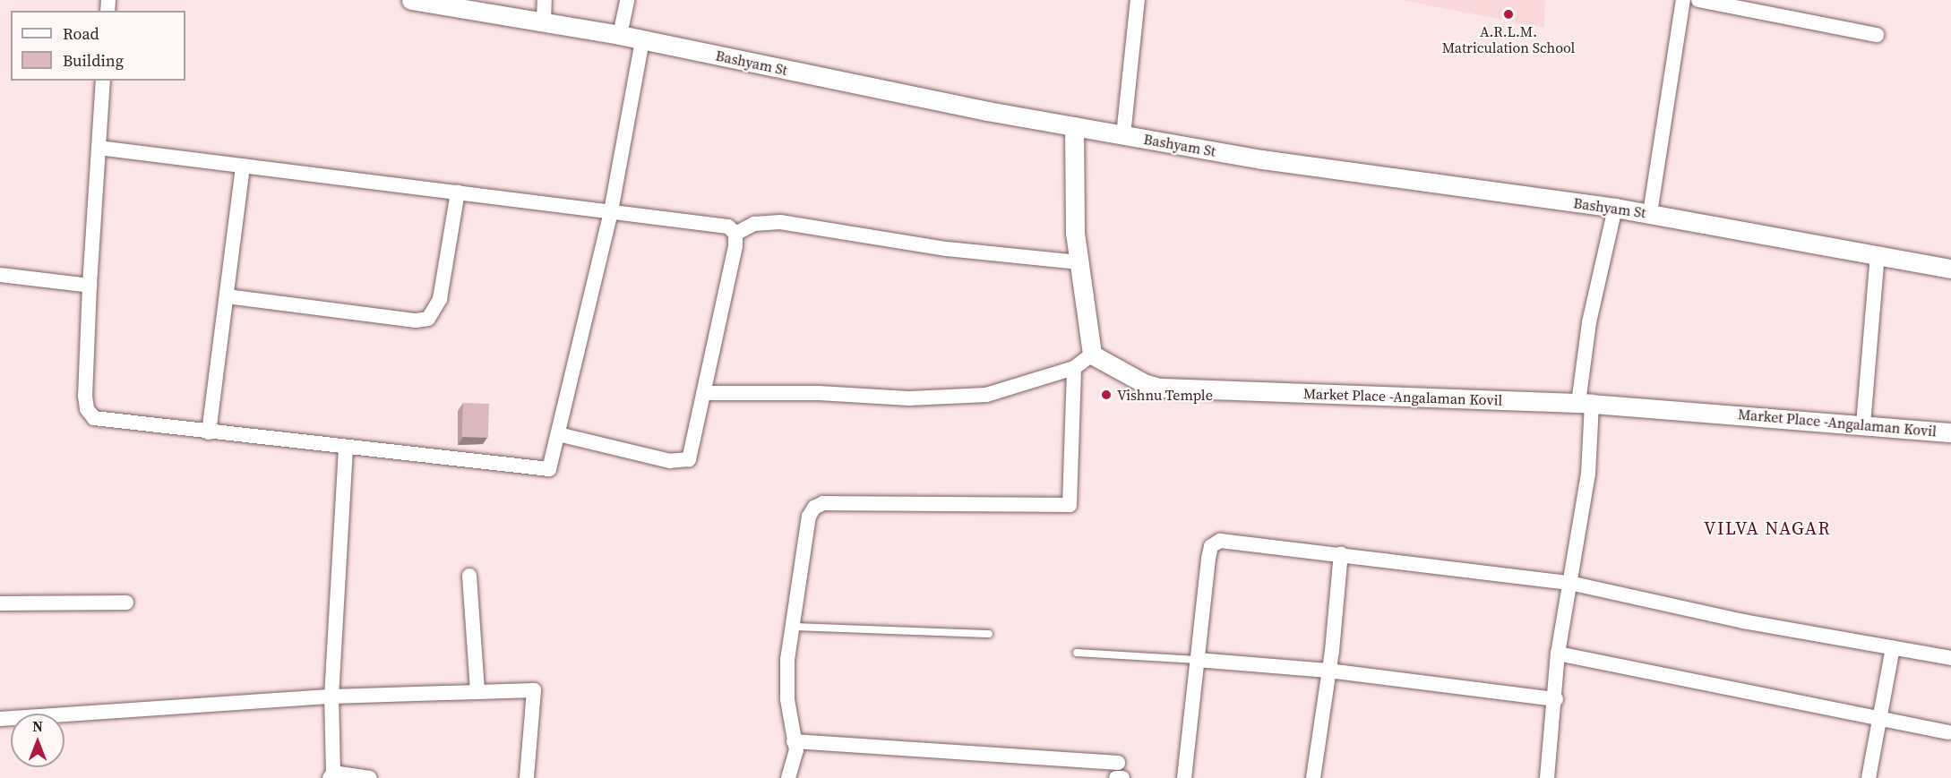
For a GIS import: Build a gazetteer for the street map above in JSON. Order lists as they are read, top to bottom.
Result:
{
  "streets": {
    "street": ["Bashyam St", "Market Place -Angalaman Kovil"]
  },
  "districts": ["VILVA NAGAR"],
  "places": ["A.R.L.M. Matriculation School", "Vishnu Temple"],
  "legend": ["Road", "Building"],
  "north": "top"
}
